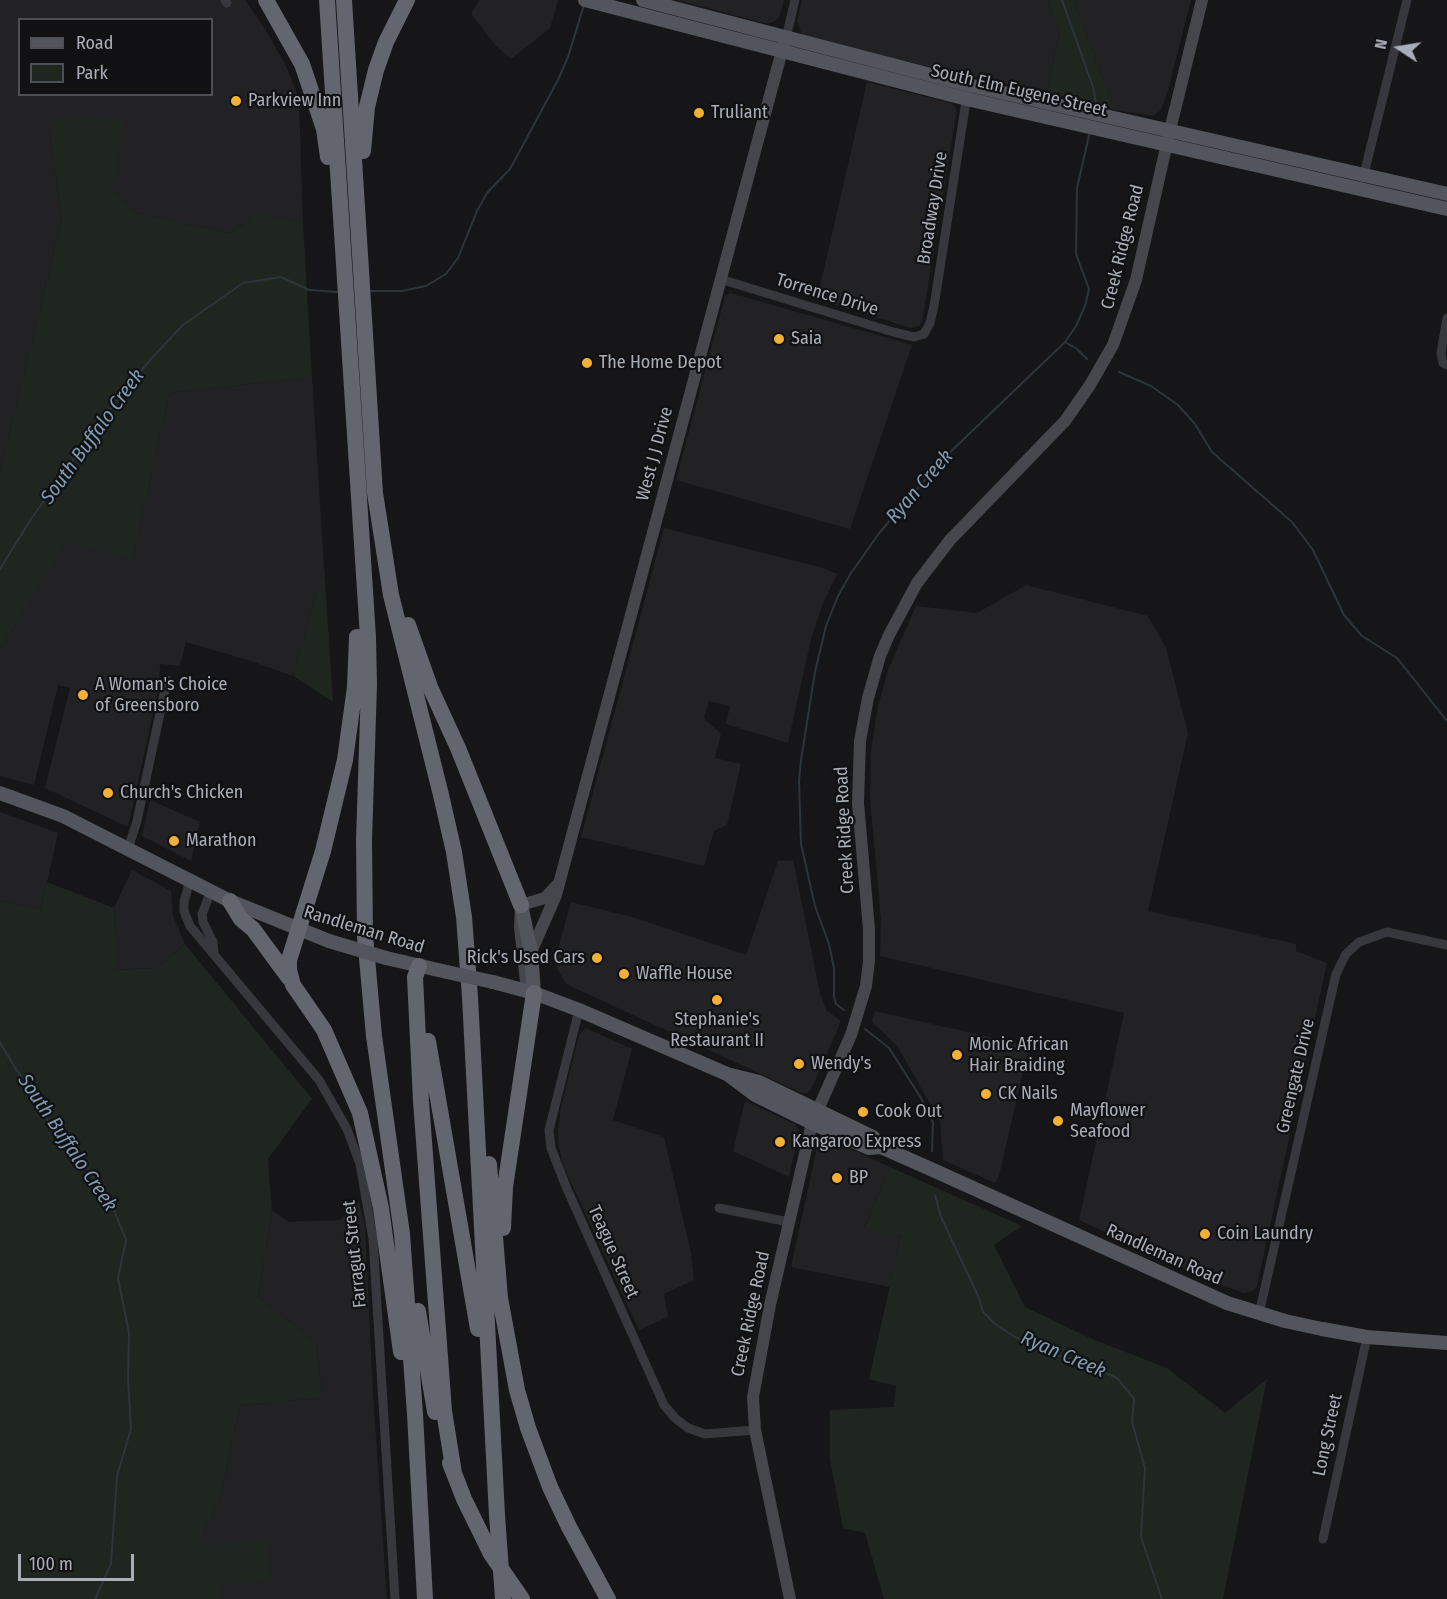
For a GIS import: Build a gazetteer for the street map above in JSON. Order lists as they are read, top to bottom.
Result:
{
  "streets": {
    "main road": [
      "South Elm Eugene Street",
      "Creek Ridge Road",
      "West J J Drive",
      "Randleman Road"
    ],
    "street": [
      "Broadway Drive",
      "Torrence Drive",
      "Greengate Drive",
      "Teague Street",
      "Farragut Street",
      "Long Street"
    ]
  },
  "crossings": [
    ["South Elm Eugene Street", "Broadway Drive"],
    ["South Elm Eugene Street", "Creek Ridge Road"],
    ["South Elm Eugene Street", "West J J Drive"],
    ["Broadway Drive", "Torrence Drive"],
    ["Creek Ridge Road", "Randleman Road"],
    ["Creek Ridge Road", "Teague Street"],
    ["Torrence Drive", "West J J Drive"],
    ["West J J Drive", "Randleman Road"],
    ["Randleman Road", "Greengate Drive"],
    ["Randleman Road", "Teague Street"],
    ["Randleman Road", "Farragut Street"],
    ["Randleman Road", "Long Street"]
  ],
  "water": ["South Buffalo Creek", "Ryan Creek"],
  "places": [
    "Parkview Inn",
    "Truliant",
    "Saia",
    "The Home Depot",
    "A Woman's Choice of Greensboro",
    "Church's Chicken",
    "Marathon",
    "Rick's Used Cars",
    "Waffle House",
    "Stephanie's Restaurant II",
    "Monic African Hair Braiding",
    "Wendy's",
    "CK Nails",
    "Cook Out",
    "Mayflower Seafood",
    "Kangaroo Express",
    "BP",
    "Coin Laundry"
  ],
  "legend": ["Road", "Park"],
  "scale_bar": "100 m",
  "north": "left"
}
